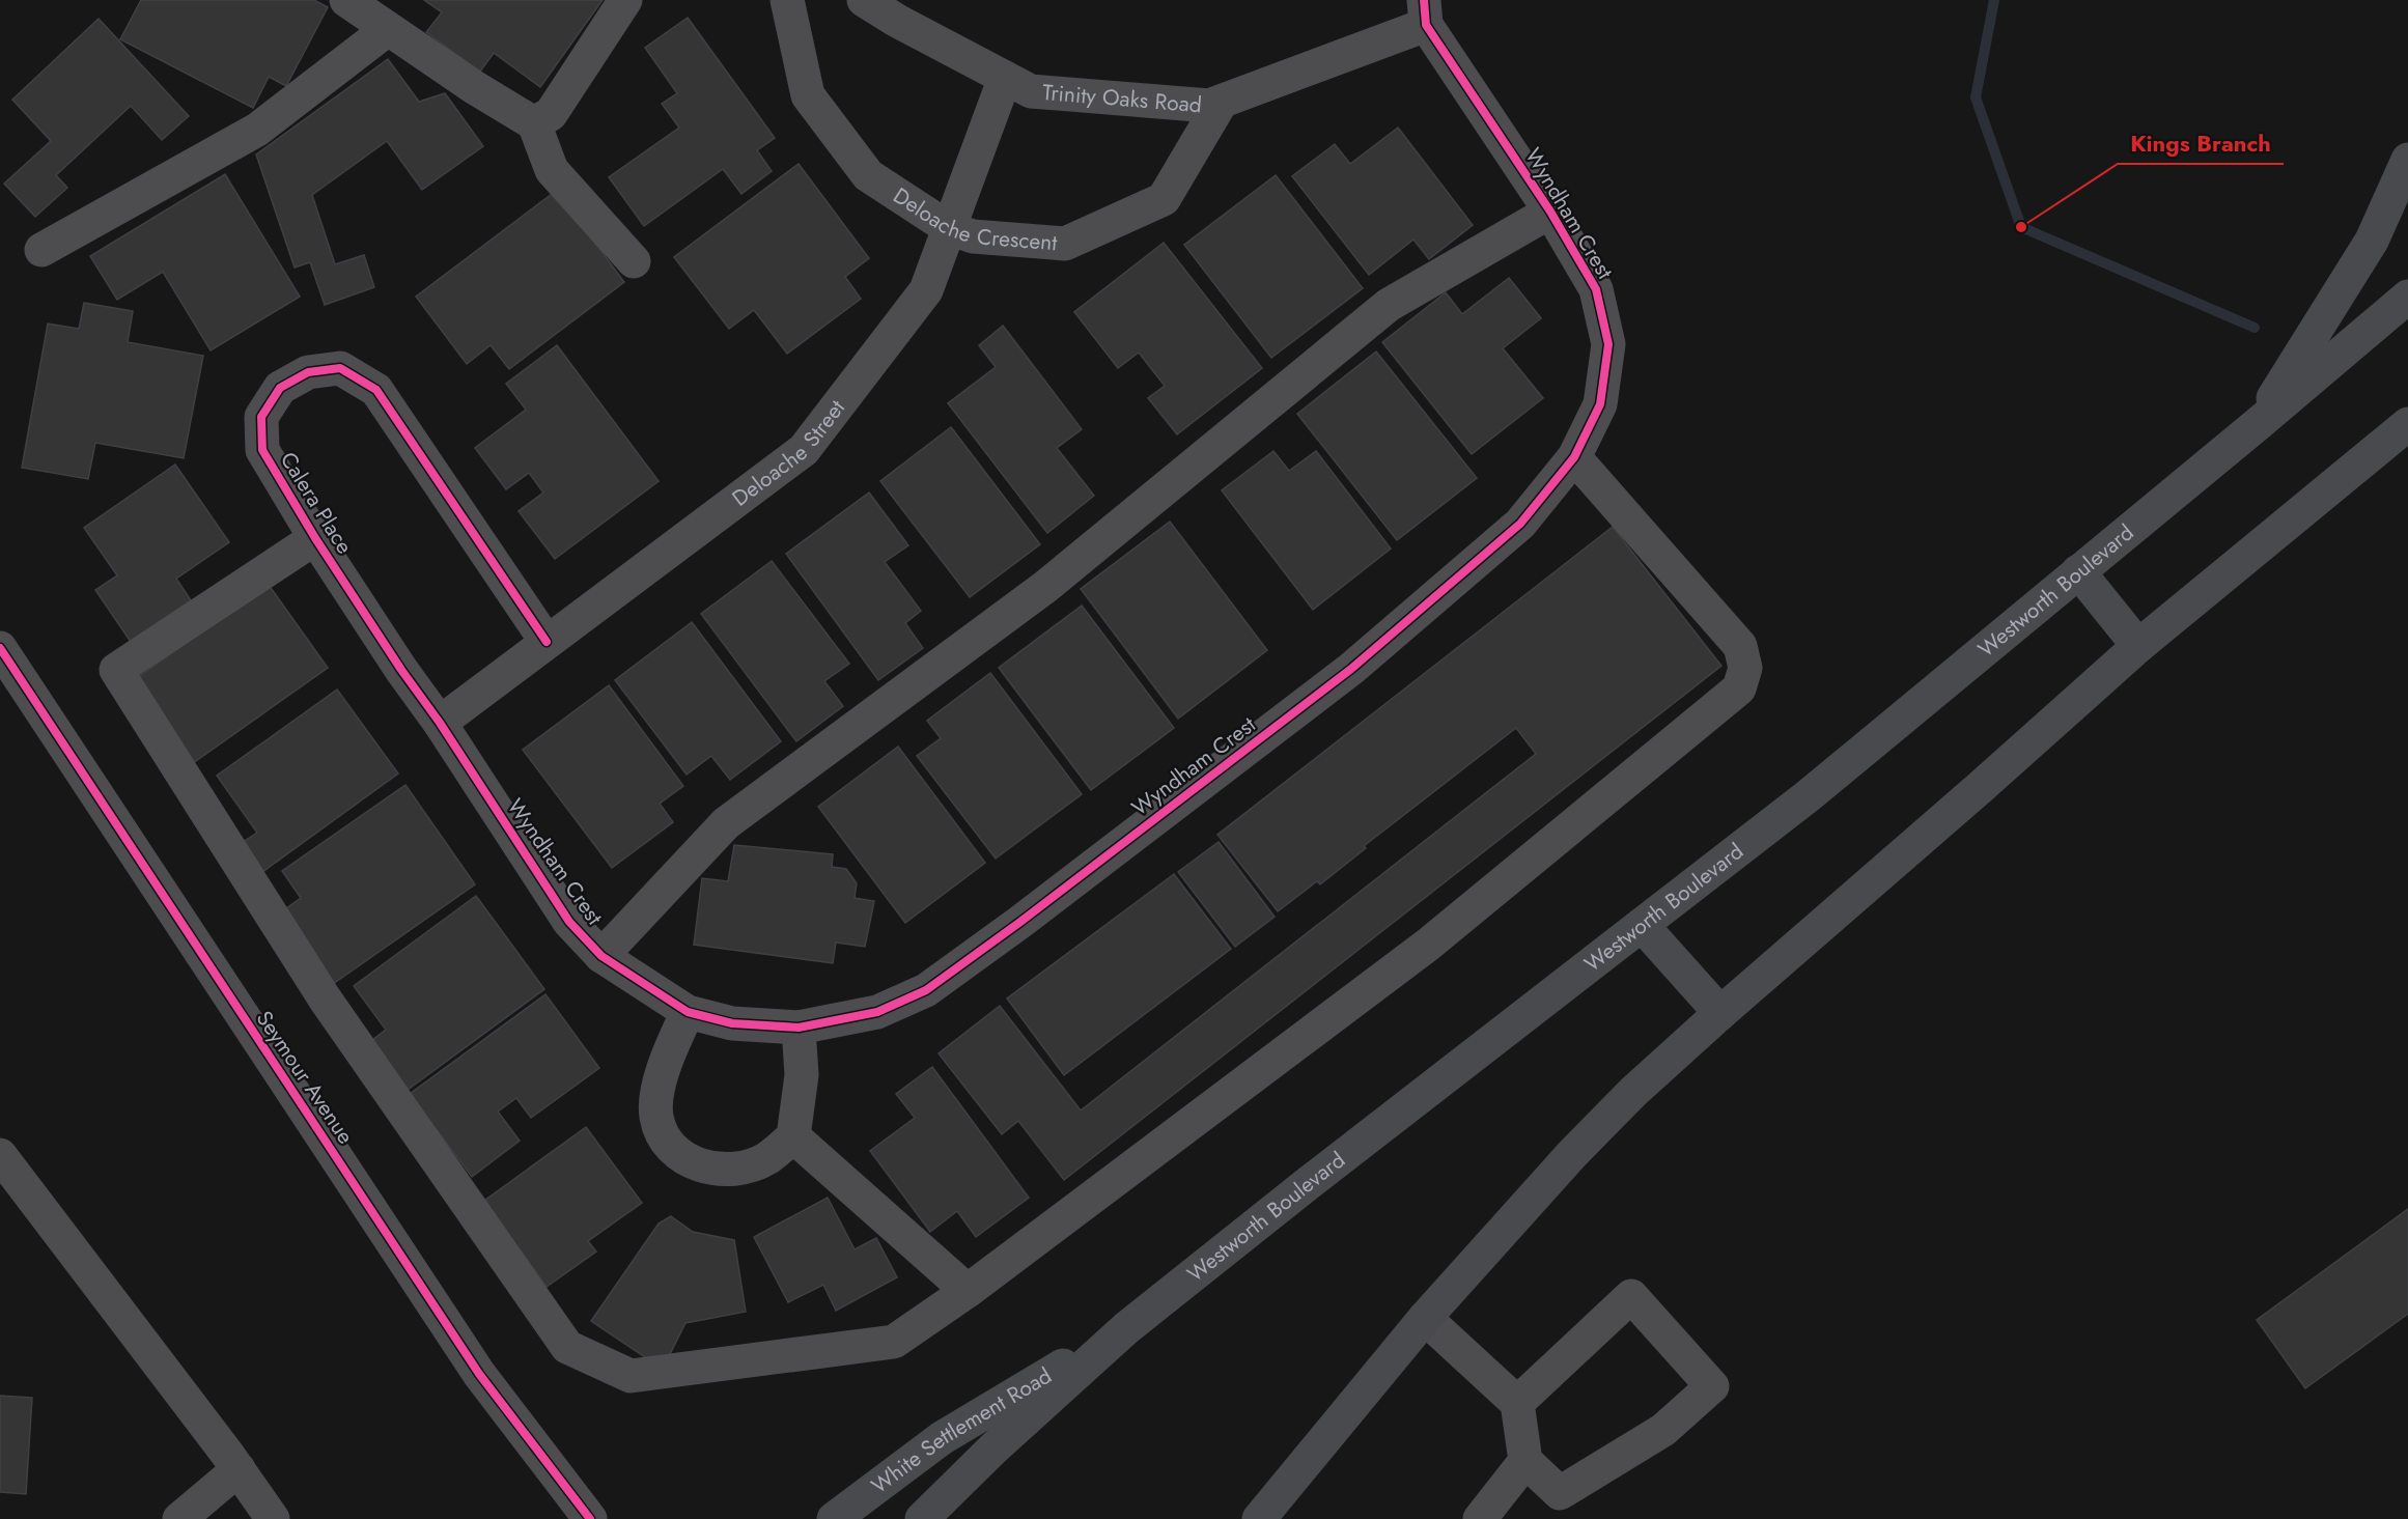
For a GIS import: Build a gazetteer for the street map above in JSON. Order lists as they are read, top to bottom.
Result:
{
  "streets": {
    "main road": ["Westworth Boulevard", "White Settlement Road"],
    "street": [
      "Trinity Oaks Road",
      "Wyndham Crest",
      "Deloache Crescent",
      "Deloache Street",
      "Calera Place",
      "Seymour Avenue"
    ]
  },
  "crossings": [
    ["Trinity Oaks Road", "Wyndham Crest"],
    ["Trinity Oaks Road", "Deloache Crescent"],
    ["Trinity Oaks Road", "Deloache Street"],
    ["Wyndham Crest", "Deloache Street"],
    ["Wyndham Crest", "Calera Place"],
    ["Deloache Crescent", "Deloache Street"],
    ["Deloache Street", "Calera Place"],
    ["Westworth Boulevard", "White Settlement Road"]
  ],
  "places": ["Kings Branch"]
}
